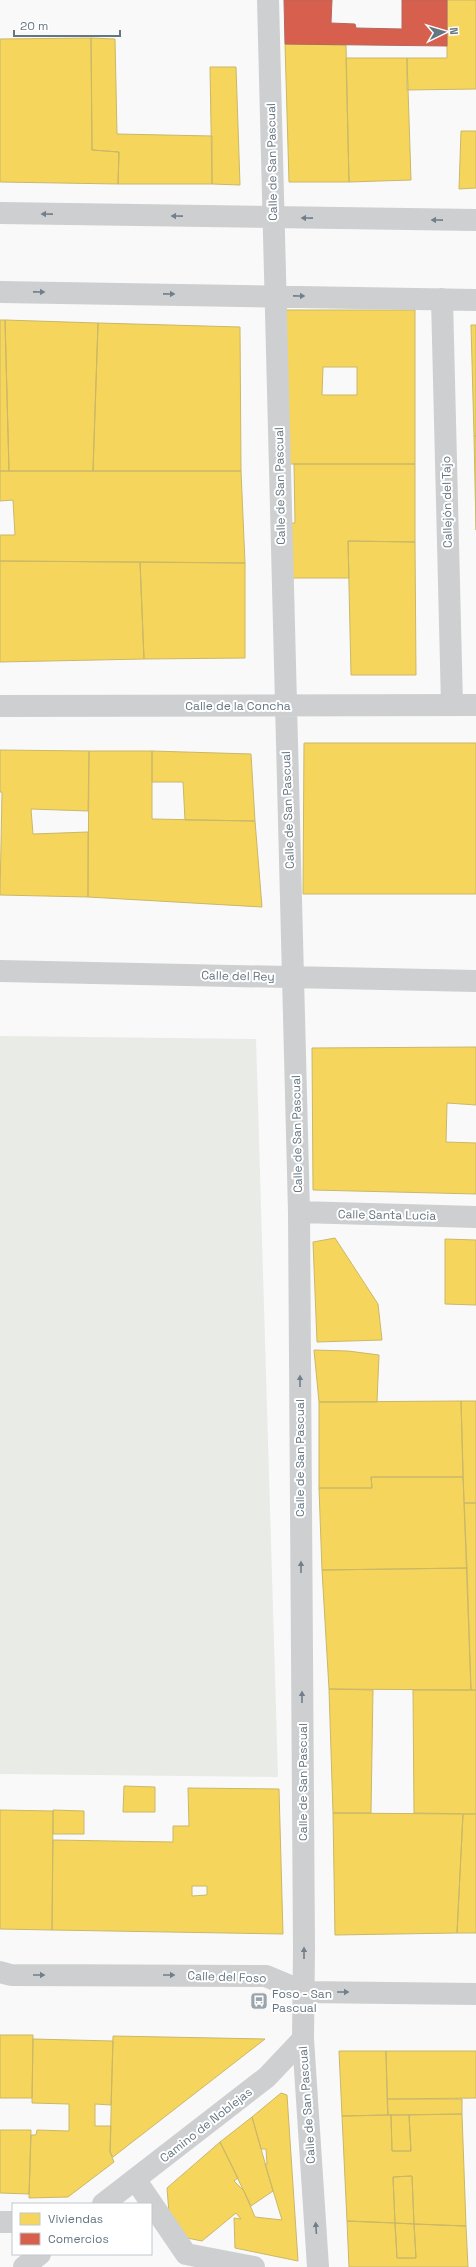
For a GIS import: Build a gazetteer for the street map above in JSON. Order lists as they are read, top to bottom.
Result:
{
  "streets": {
    "street": [
      "Calle de San Pascual",
      "Callejón del Tajo",
      "Calle de la Concha",
      "Calle del Rey",
      "Calle Santa Lucia",
      "Calle del Foso",
      "Camino de Noblejas"
    ]
  },
  "crossings": [
    ["Calle de San Pascual", "Calle de la Concha"],
    ["Calle de San Pascual", "Calle del Rey"],
    ["Calle de San Pascual", "Calle Santa Lucia"],
    ["Calle de San Pascual", "Calle del Foso"],
    ["Calle de San Pascual", "Camino de Noblejas"],
    ["Callejón del Tajo", "Calle de la Concha"]
  ],
  "one_way": ["Calle de San Pascual", "Calle del Foso"],
  "places": {
    "bus stop": ["Foso - San Pascual"]
  },
  "legend": ["Viviendas", "Comercios"],
  "scale_bar": "20 m",
  "north": "right"
}
